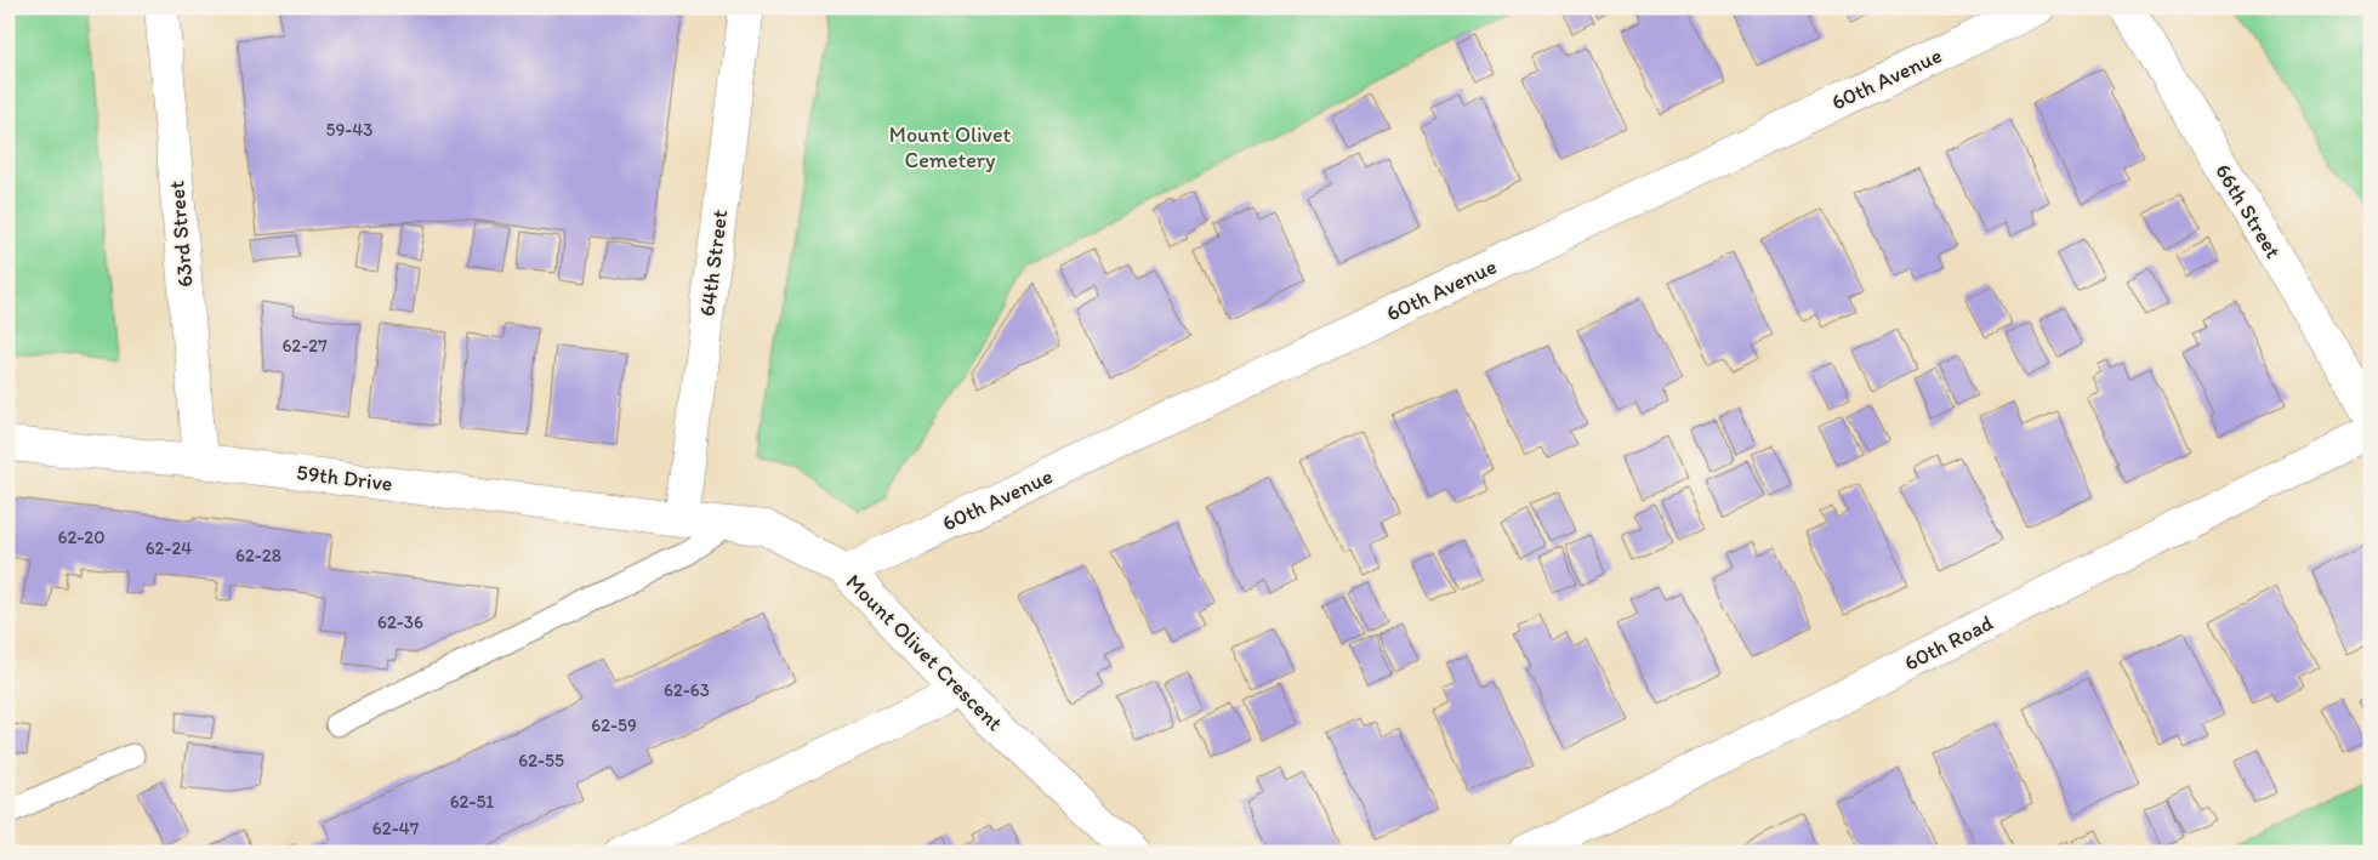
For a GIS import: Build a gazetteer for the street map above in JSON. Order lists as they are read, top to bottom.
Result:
{
  "streets": {
    "street": [
      "60th Avenue",
      "66th Street",
      "63rd Street",
      "64th Street",
      "59th Drive",
      "60th Road",
      "Mount Olivet Crescent"
    ]
  },
  "crossings": [
    ["60th Avenue", "Mount Olivet Crescent"],
    ["63rd Street", "59th Drive"],
    ["64th Street", "59th Drive"],
    ["64th Street", "Mount Olivet Crescent"],
    ["59th Drive", "Mount Olivet Crescent"]
  ],
  "parks": ["Mount Olivet Cemetery"],
  "house_numbers": [
    "59-43",
    "62-27",
    "62-20",
    "62-24",
    "62-28",
    "62-36",
    "62-63",
    "62-59",
    "62-55",
    "62-51",
    "62-47"
  ]
}
